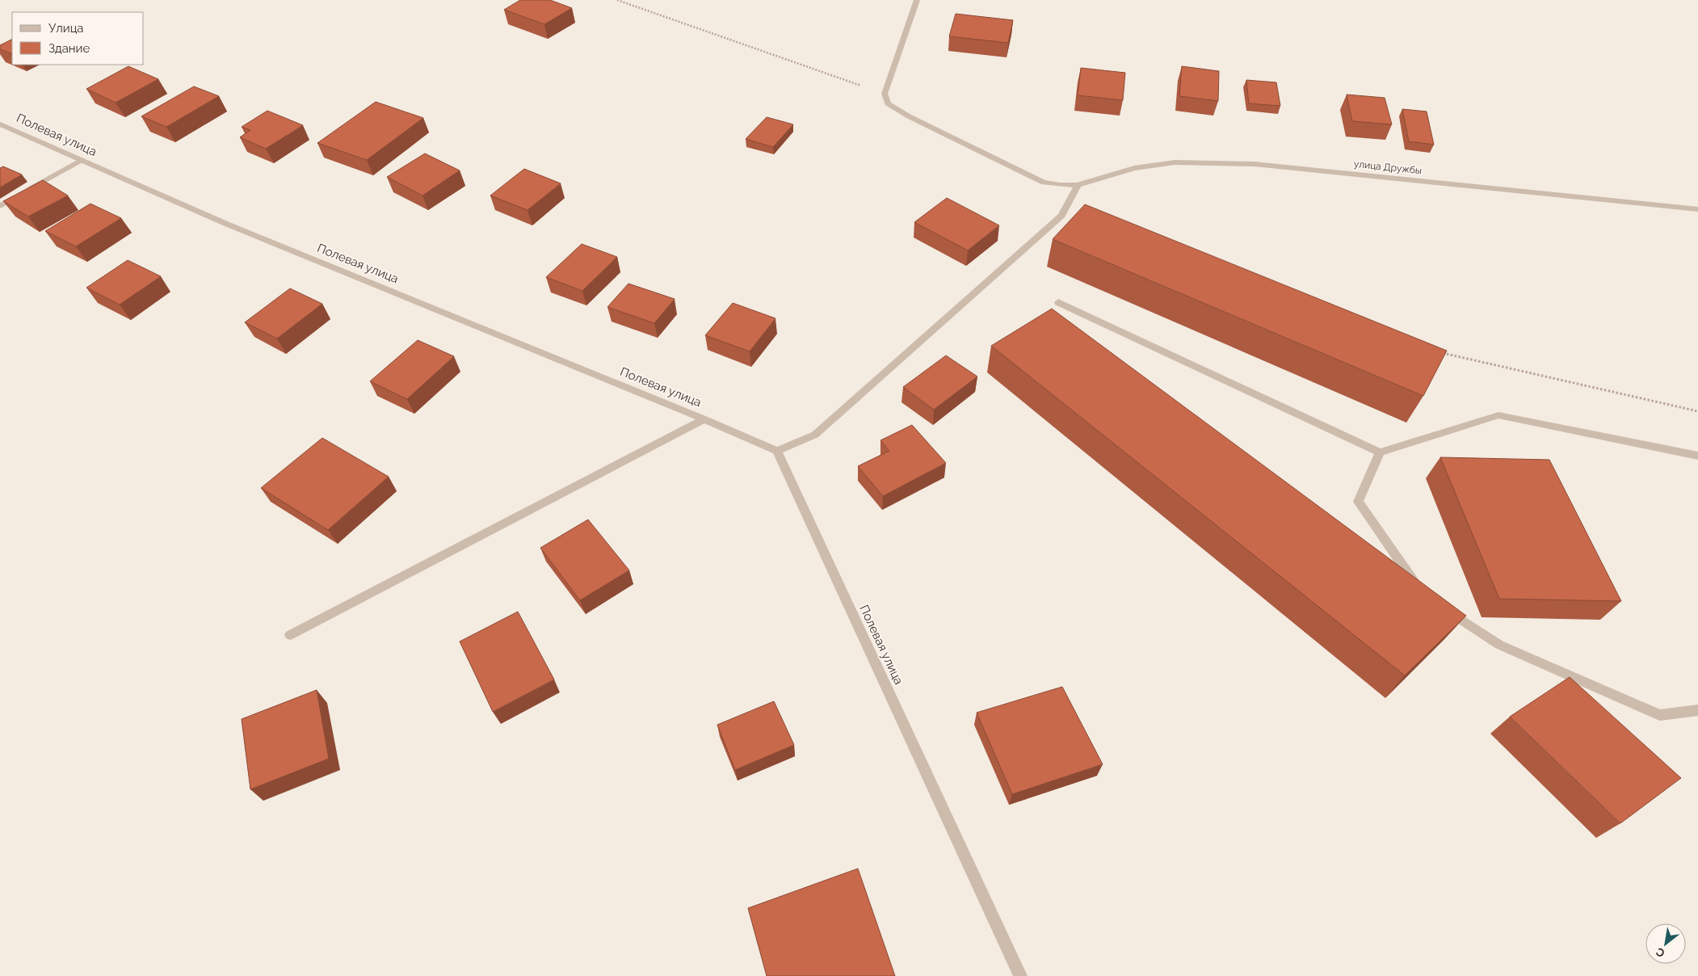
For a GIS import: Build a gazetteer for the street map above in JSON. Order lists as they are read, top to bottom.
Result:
{
  "streets": {
    "street": ["Полевая улица", "улица Дружбы"]
  },
  "legend": ["Улица", "Здание"],
  "north": "bottom left"
}
